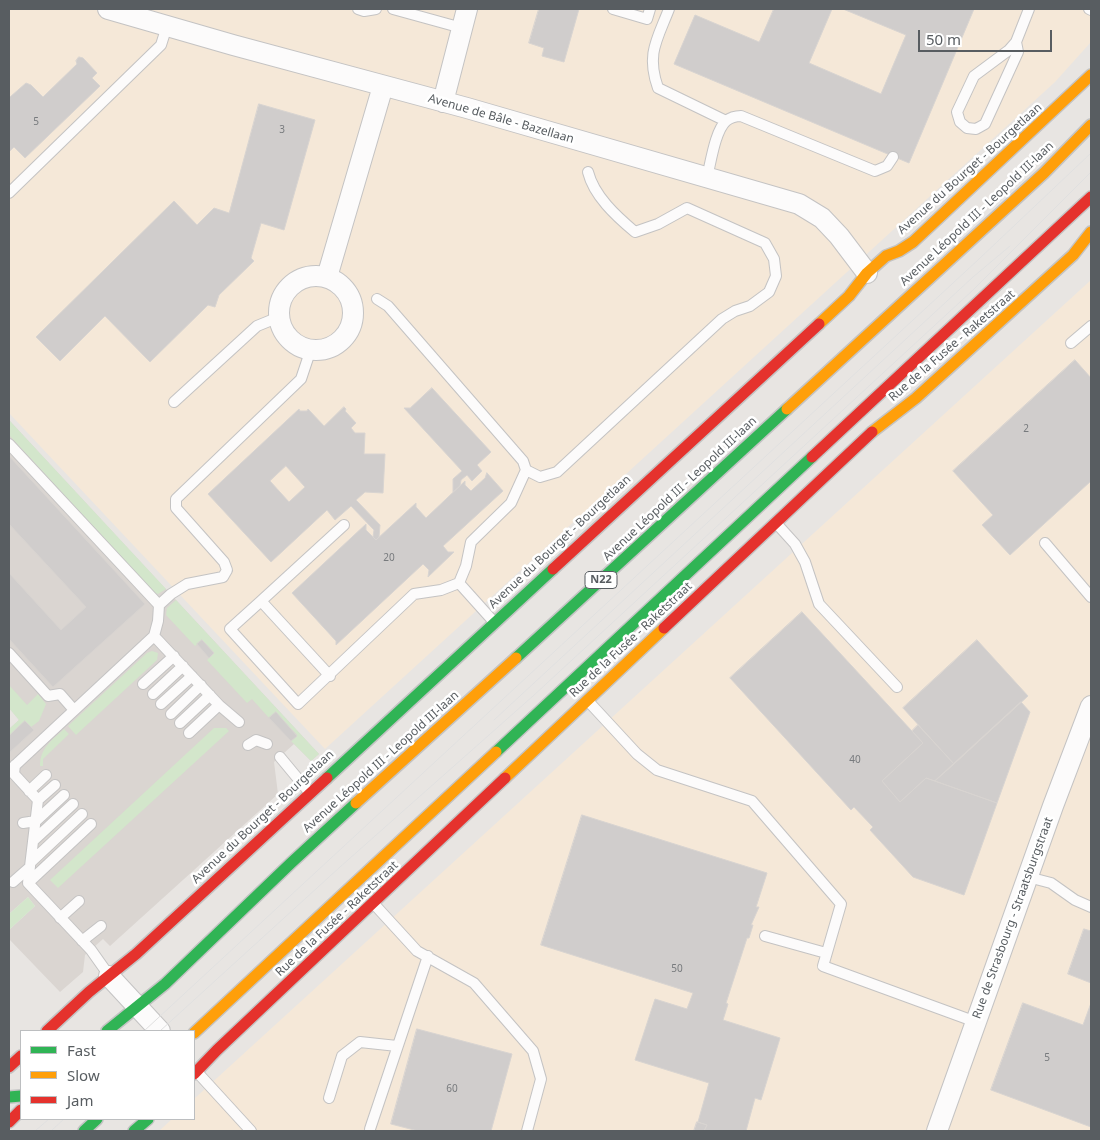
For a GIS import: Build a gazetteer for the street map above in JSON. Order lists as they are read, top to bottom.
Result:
{
  "streets": {
    "street": [
      "Avenue de Bâle - Bazellaan",
      "Avenue du Bourget - Bourgetlaan",
      "Avenue Léopold III - Leopold III-laan",
      "Rue de la Fusée - Raketstraat",
      "N22",
      "Rue de Strasbourg - Straatsburgstraat"
    ]
  },
  "crossings": [
    ["Avenue de Bâle - Bazellaan", "Avenue du Bourget - Bourgetlaan"]
  ],
  "house_numbers": [
    "5",
    "3",
    "2",
    "20",
    "40",
    "50",
    "5",
    "60"
  ],
  "legend": ["Fast", "Slow", "Jam"],
  "scale_bar": "50 m"
}
